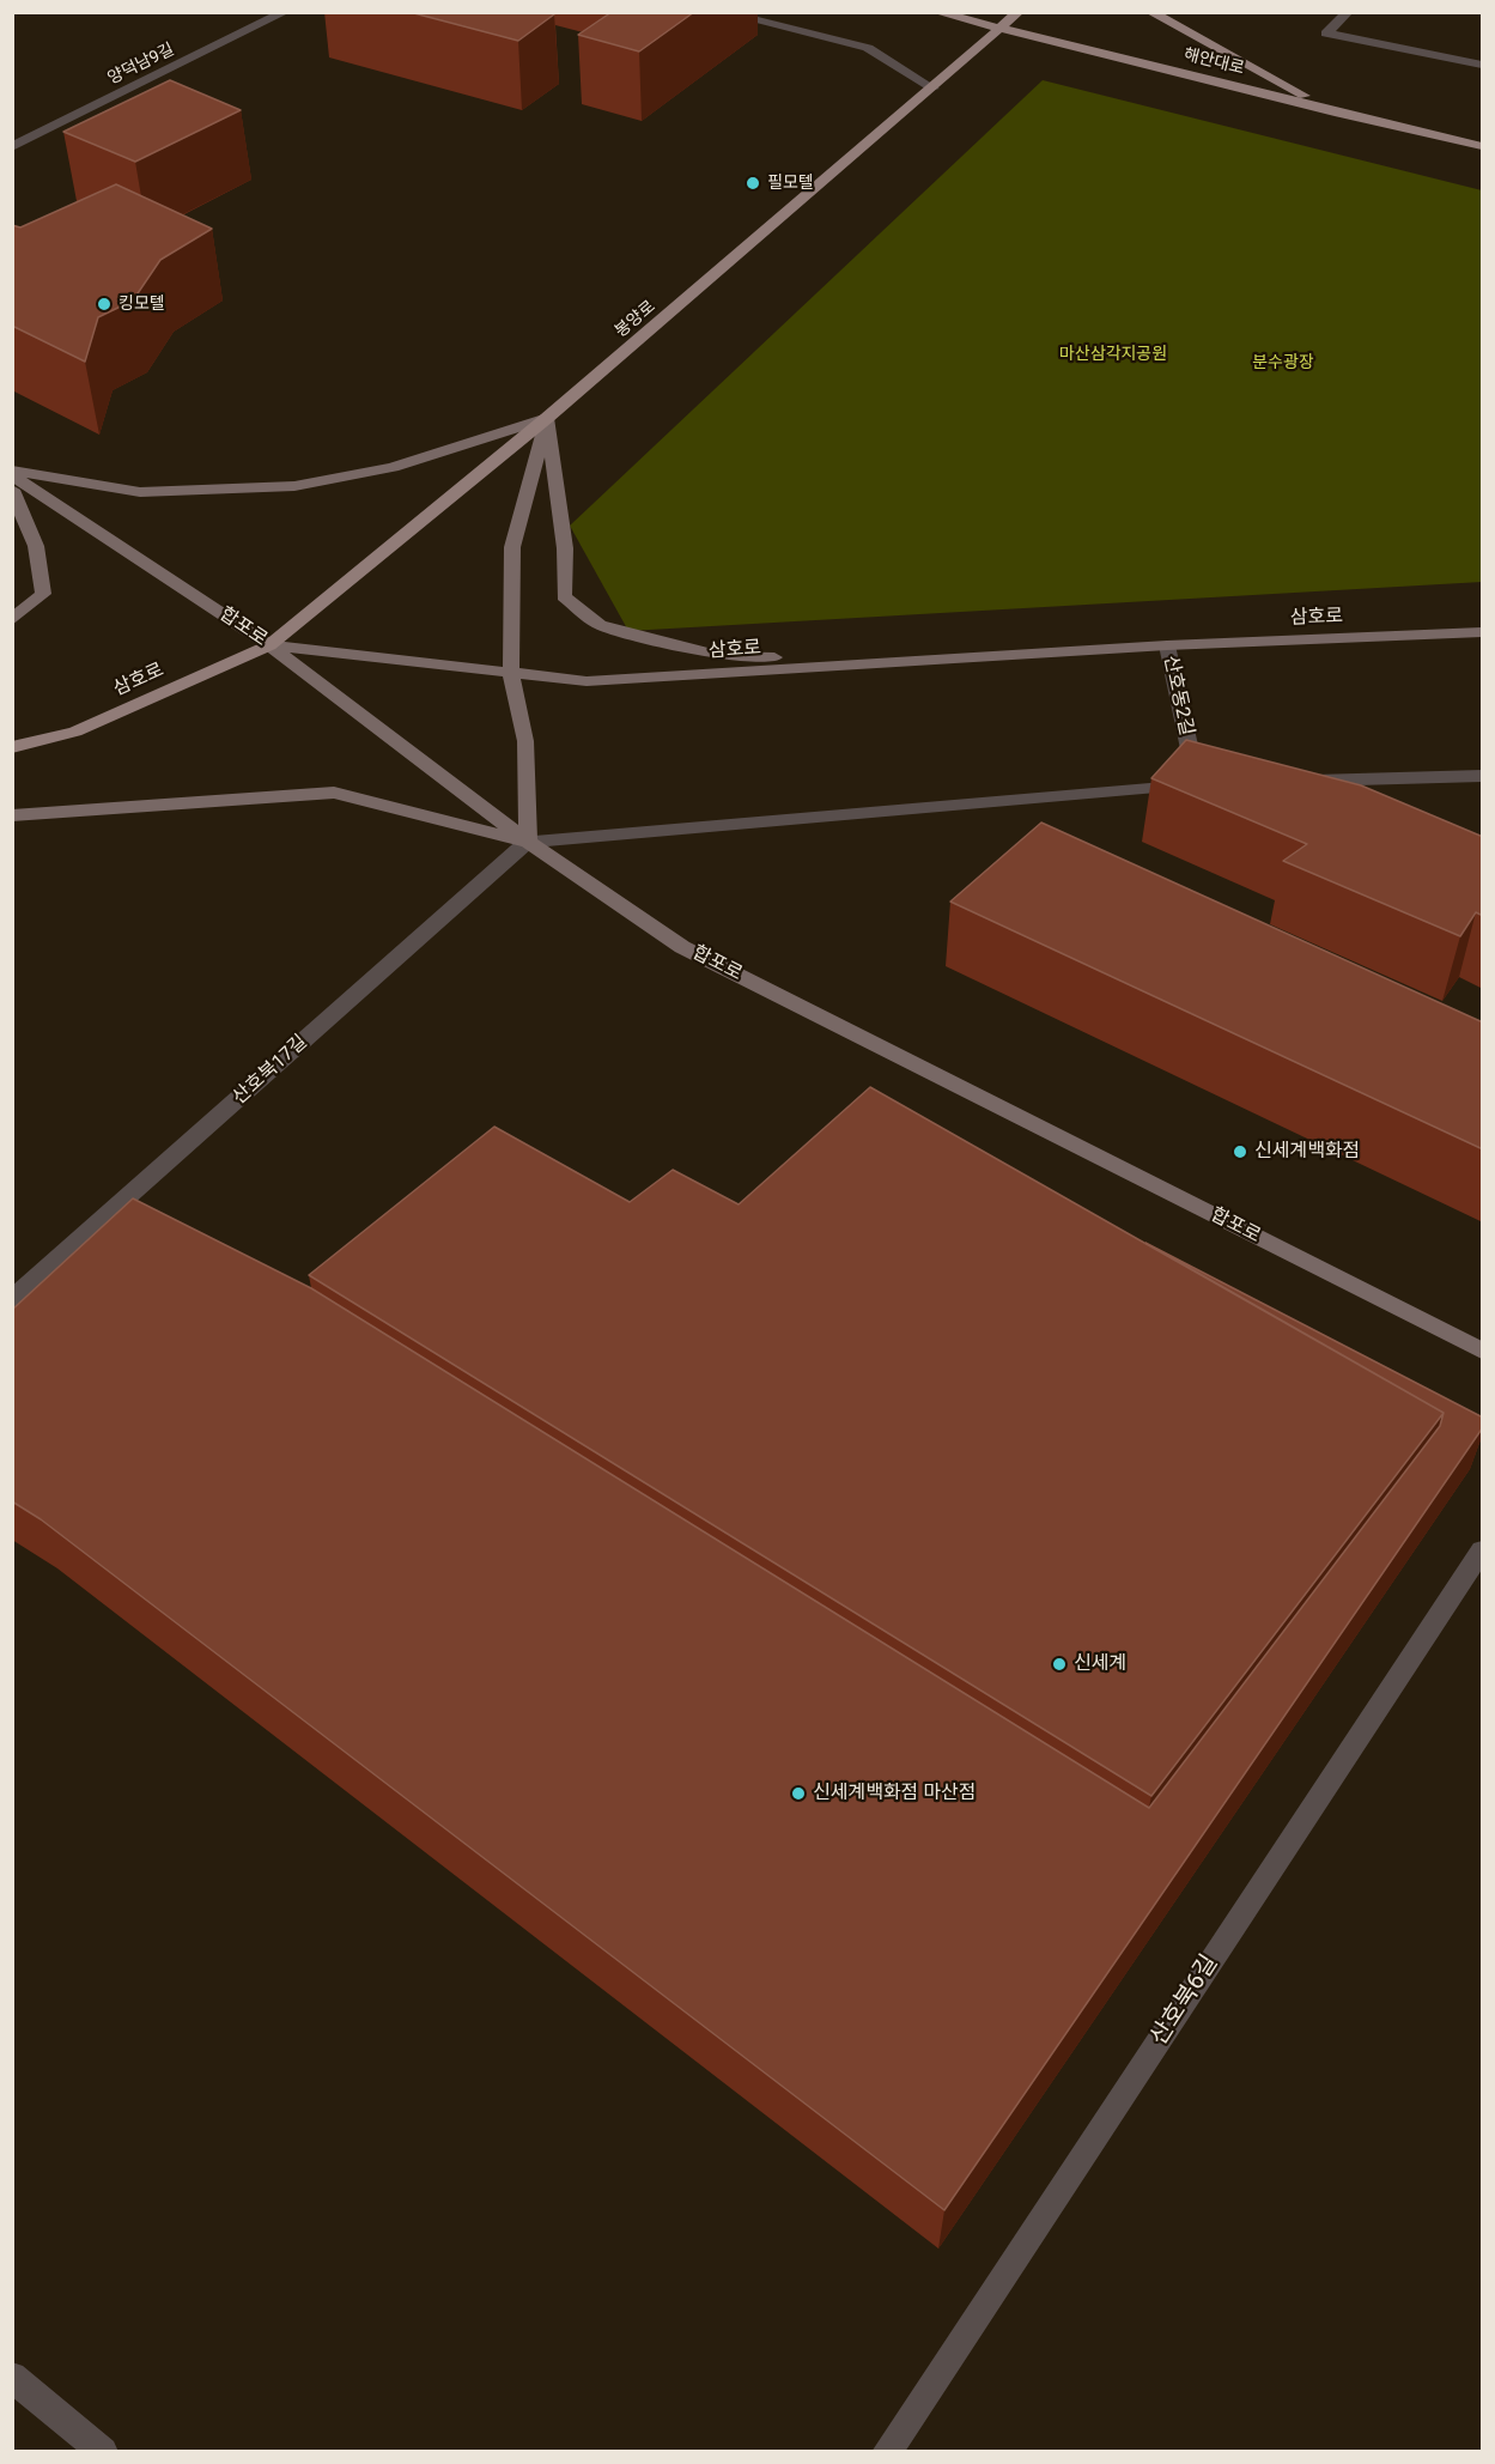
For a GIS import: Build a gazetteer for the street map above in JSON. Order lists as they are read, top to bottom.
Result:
{
  "streets": {
    "main road": [
      "해안대로",
      "봉양로",
      "삼호로",
      "합포로"
    ],
    "street": [
      "양덕남9길",
      "산호동2길",
      "산호북17길",
      "산호북6길"
    ]
  },
  "crossings": [
    ["해안대로", "봉양로"],
    ["봉양로", "삼호로"],
    ["봉양로", "합포로"],
    ["삼호로", "합포로"],
    ["삼호로", "산호동2길"],
    ["합포로", "산호동2길"],
    ["합포로", "산호북17길"],
    ["산호동2길", "산호북17길"]
  ],
  "parks": ["마산삼각지공원", "분수광장"],
  "places": [
    "필모텔",
    "킹모텔",
    "신세계백화점",
    "신세계",
    "신세계백화점 마산점"
  ]
}
